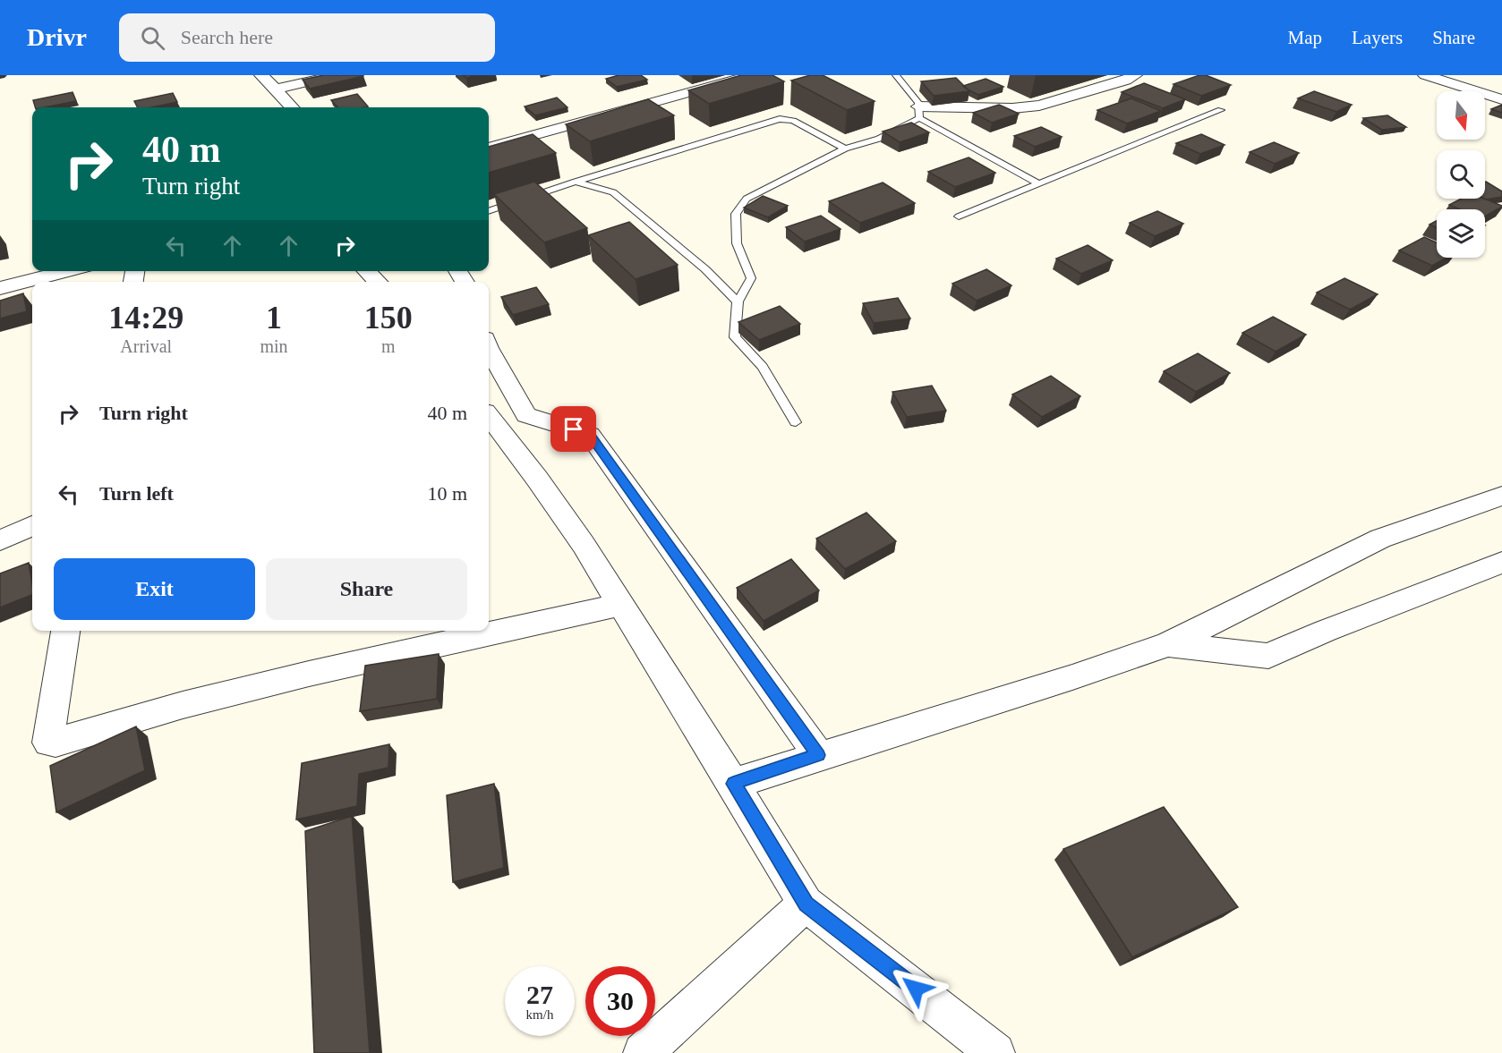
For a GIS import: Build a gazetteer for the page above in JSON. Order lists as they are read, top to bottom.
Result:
{
  "north": "bottom",
  "page": {
    "header": "Drivr",
    "search": "Search here",
    "nav": ["Map", "Layers", "Share"],
    "turn": ["40 m", "Turn right"],
    "eta": [
      "14:29",
      "Arrival",
      "1",
      "min",
      "150",
      "m"
    ],
    "list": [
      {
        "name": "Turn right",
        "value": "40 m"
      },
      {
        "name": "Turn left",
        "value": "10 m"
      }
    ],
    "buttons": ["Exit", "Share"],
    "speed": "27 km/h",
    "limit": "30"
  }
}
